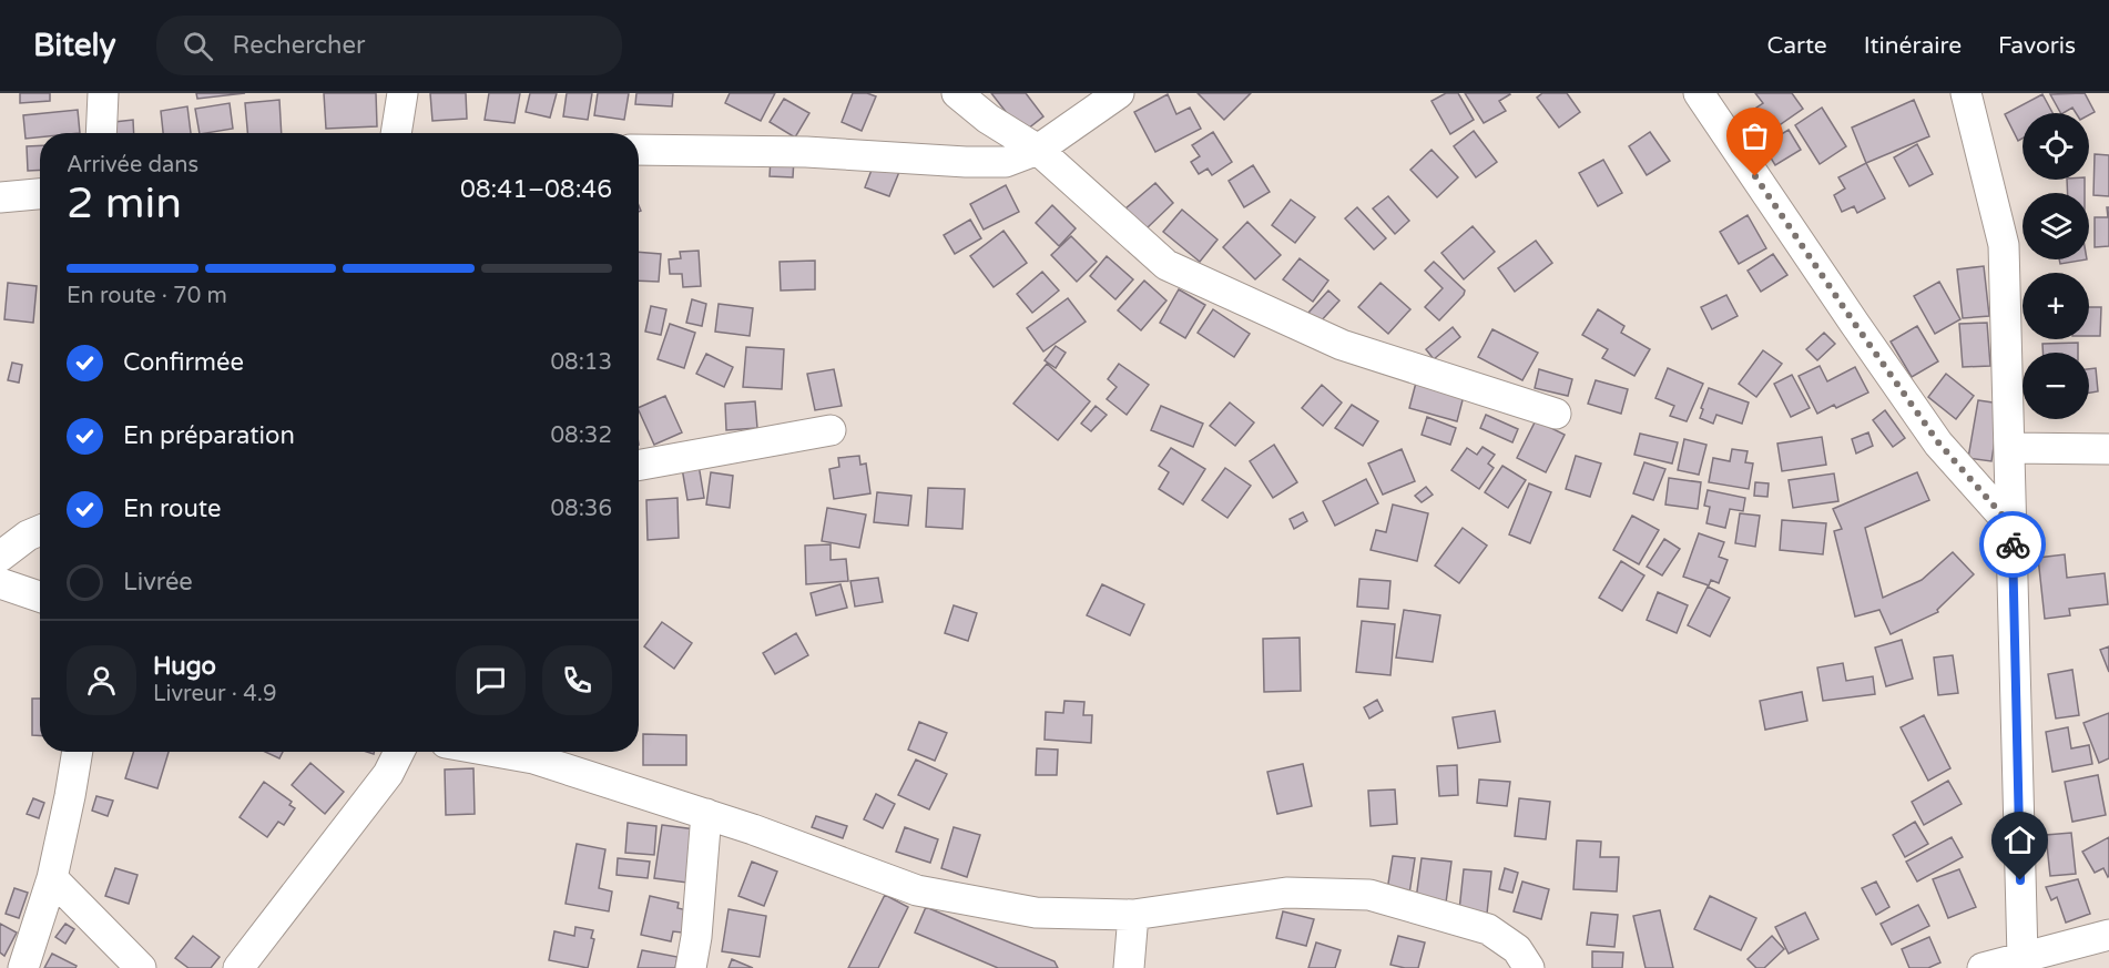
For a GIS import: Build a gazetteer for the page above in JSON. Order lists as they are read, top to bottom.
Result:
{
  "page": {
    "header": "Bitely",
    "search": "Rechercher",
    "nav": ["Carte", "Itinéraire", "Favoris"],
    "map_buttons": ["+", "−"],
    "heading": ["2 min", "Arrivée dans", "08:41–08:46"],
    "panel": ["Hugo", "Livreur · 4.9"],
    "bar": "En route · 70 m",
    "list": [
      ["Confirmée", "08:13"],
      ["En préparation", "08:32"],
      ["En route", "08:36"],
      "Livrée"
    ]
  }
}
